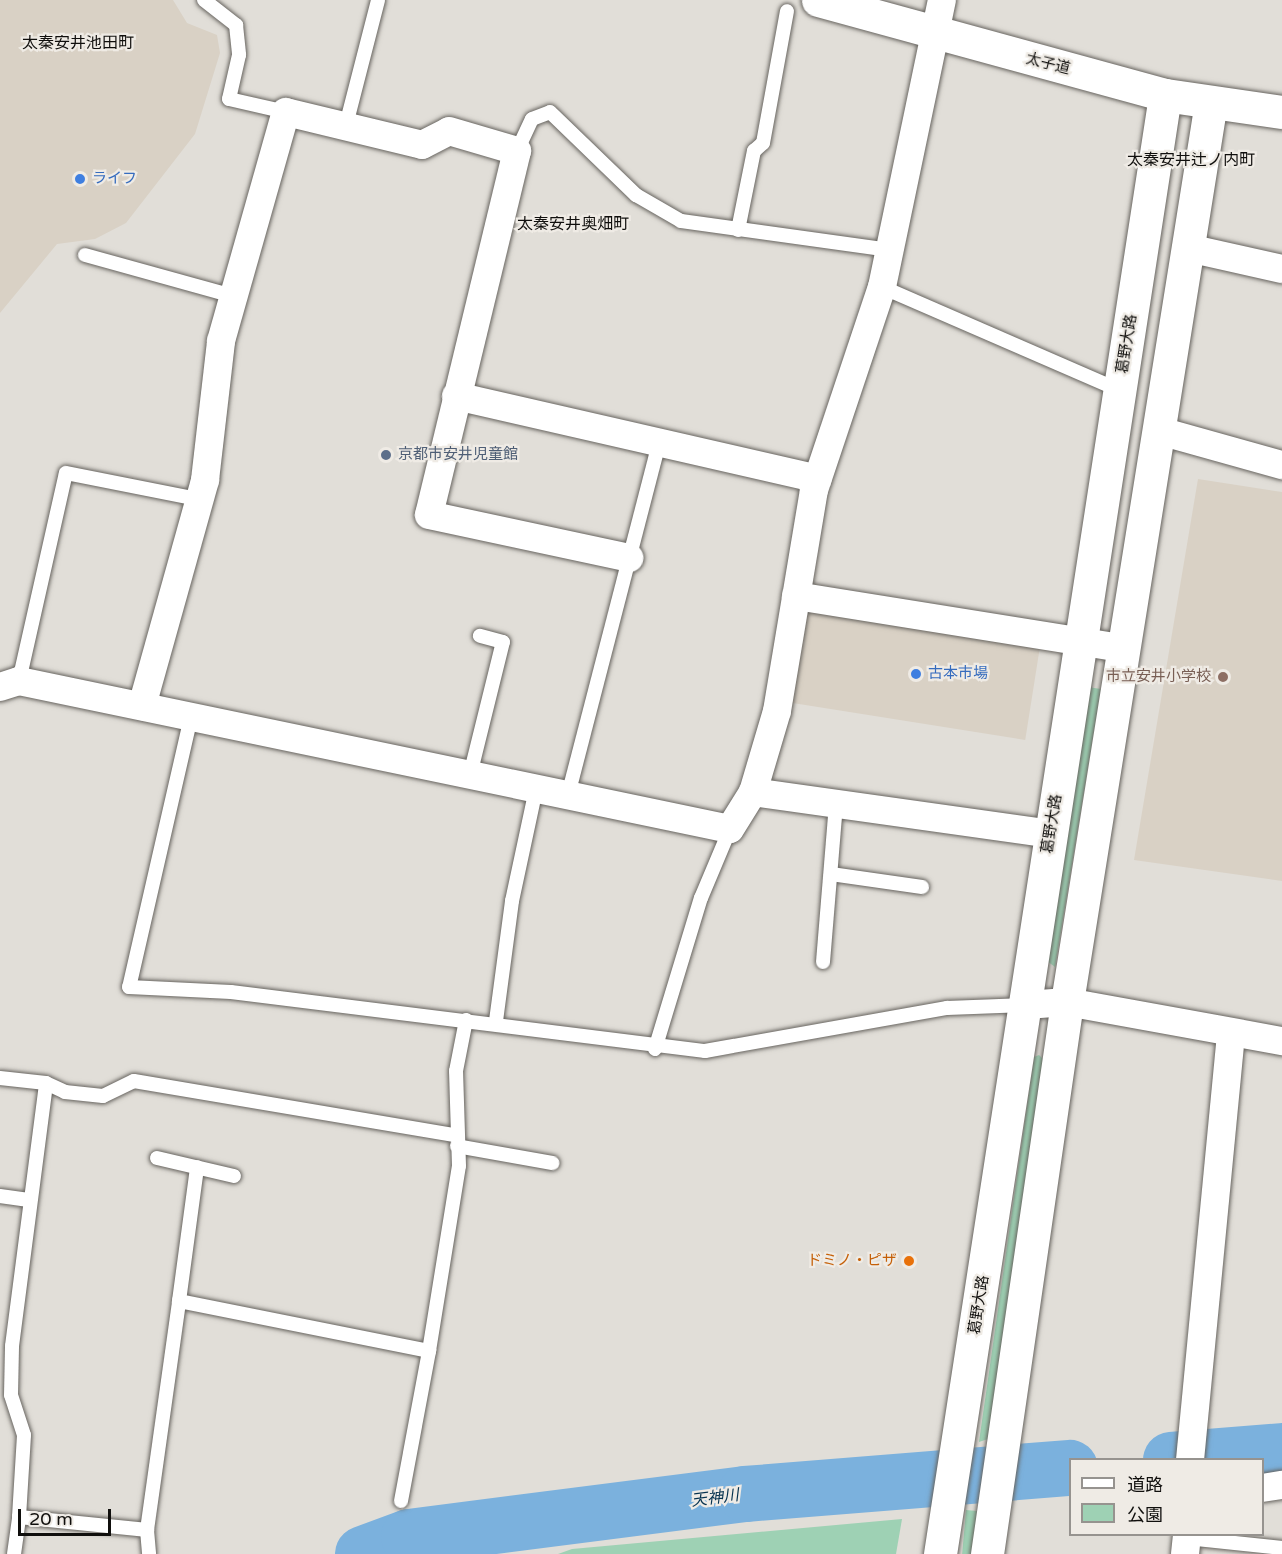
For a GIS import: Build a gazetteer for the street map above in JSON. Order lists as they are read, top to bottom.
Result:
{
  "streets": {
    "street": ["太子道", "葛野大路"]
  },
  "crossings": [
    ["太子道", "葛野大路"]
  ],
  "districts": ["太秦安井池田町", "太秦安井辻ノ内町", "太秦安井奥畑町"],
  "water": ["天神川"],
  "places": [
    "ライフ",
    "京都市安井児童館",
    "古本市場",
    "市立安井小学校",
    "ドミノ・ピザ"
  ],
  "legend": ["道路", "公園"],
  "scale_bar": "20 m"
}
